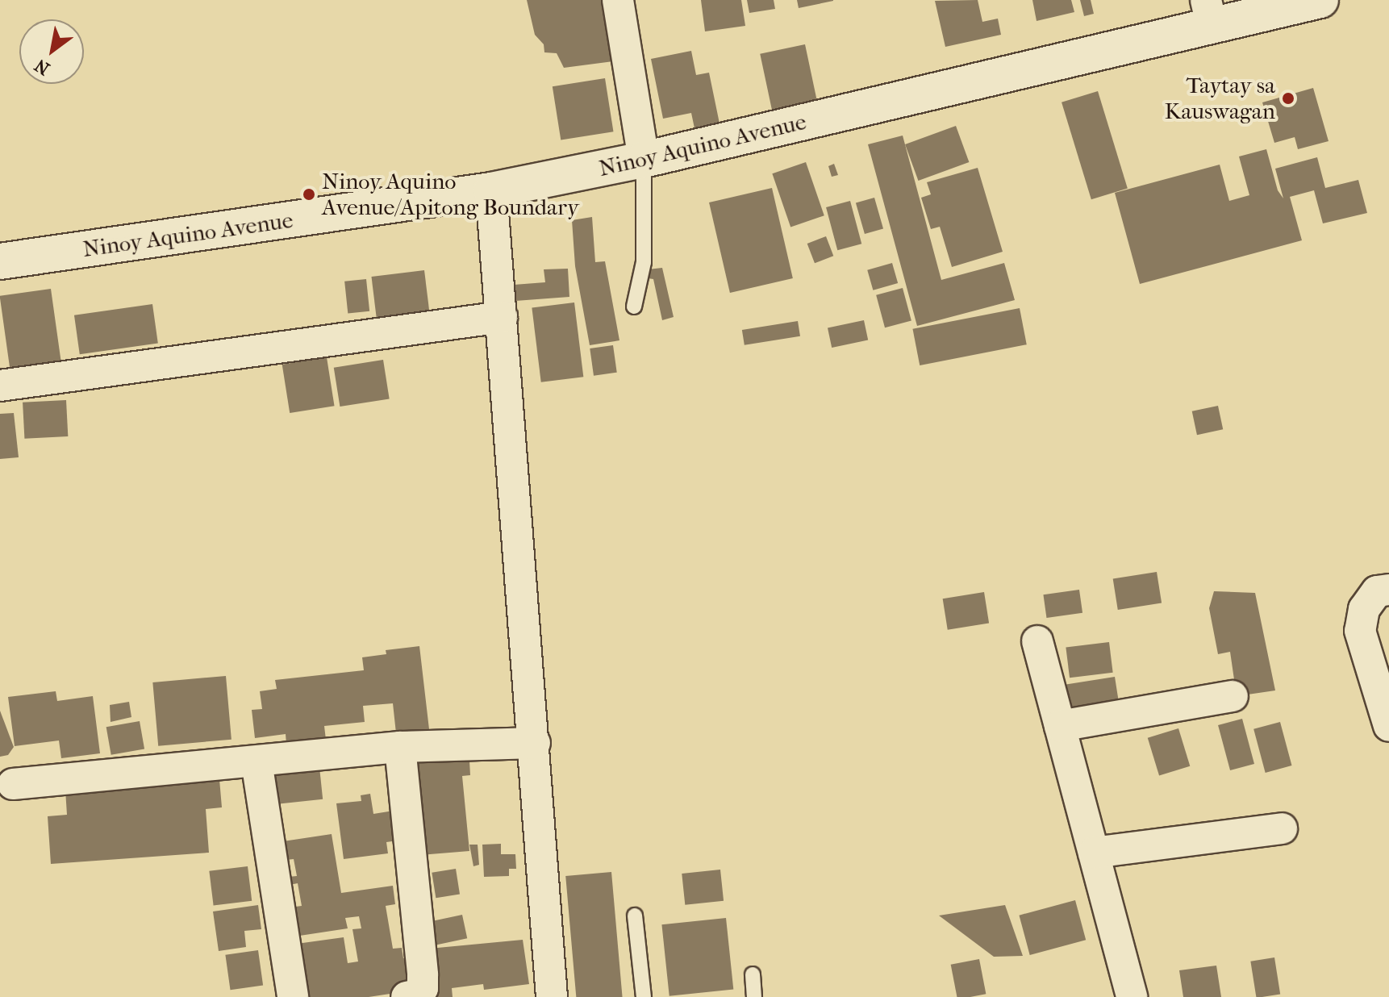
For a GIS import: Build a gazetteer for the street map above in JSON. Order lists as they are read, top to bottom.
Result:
{
  "streets": {
    "main road": ["Ninoy Aquino Avenue"]
  },
  "places": ["Taytay sa Kauswagan", "Ninoy Aquino Avenue/Apitong Boundary"],
  "north": "bottom left"
}
